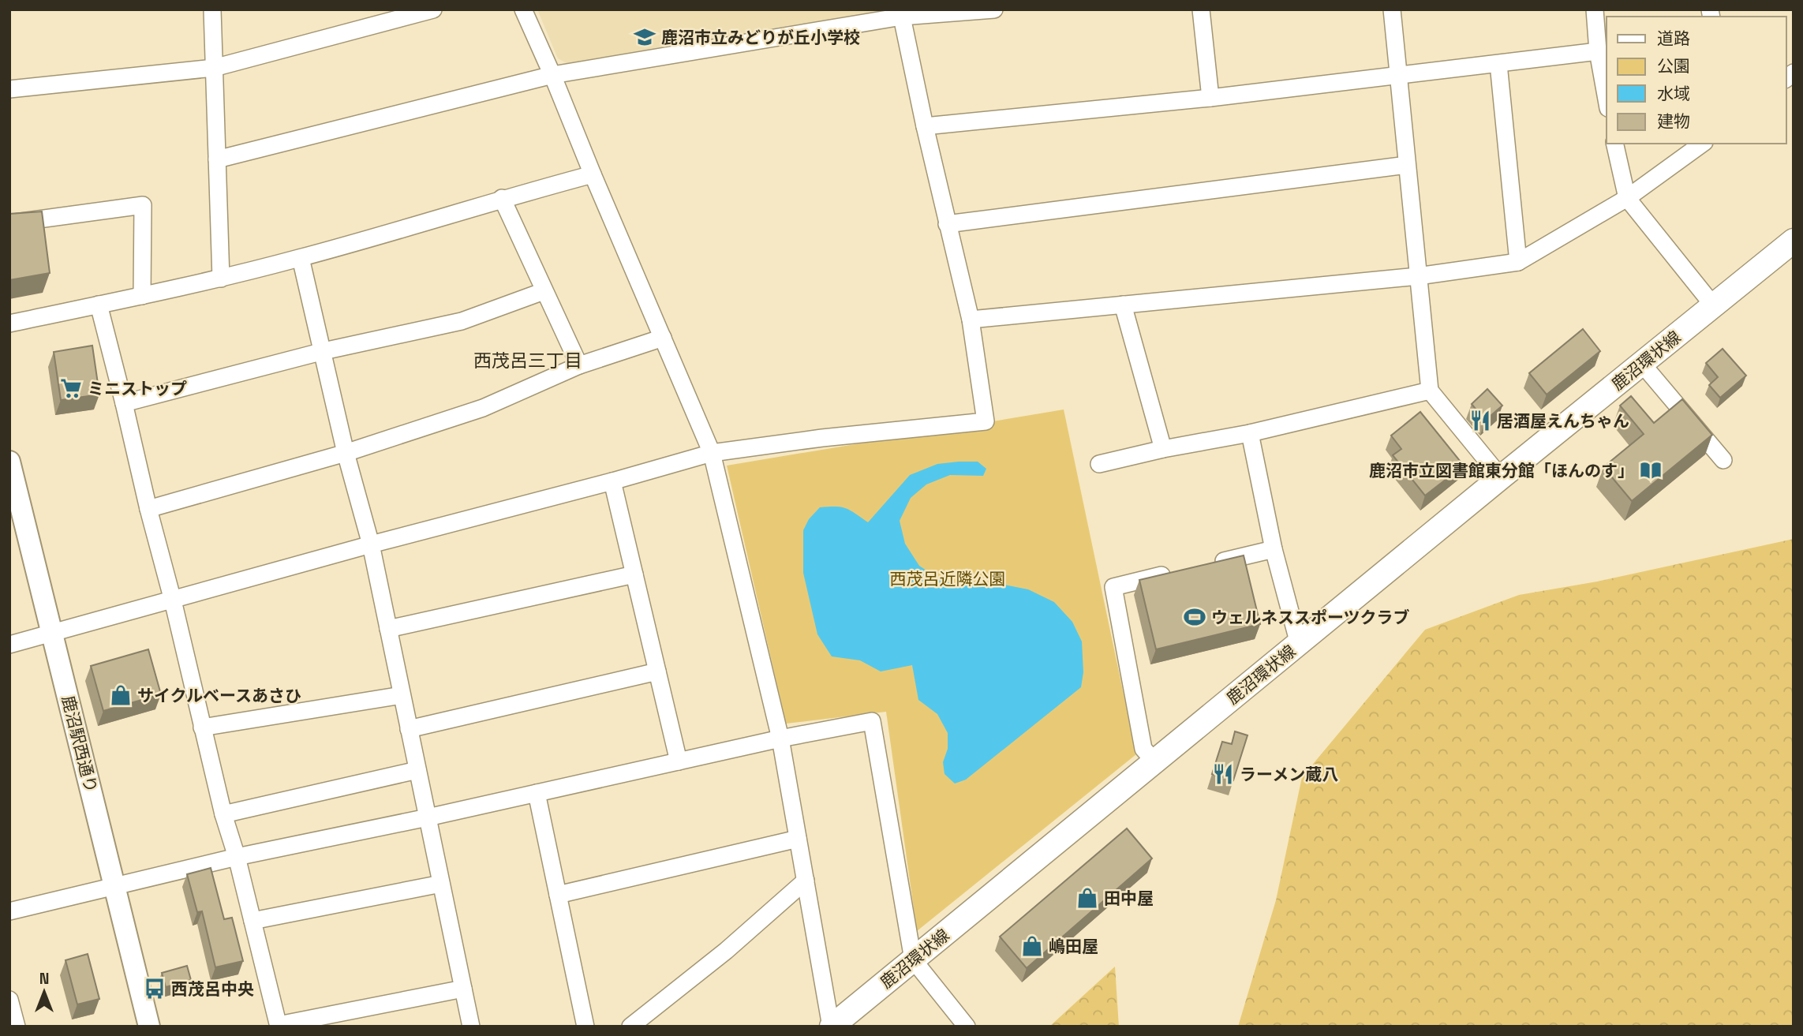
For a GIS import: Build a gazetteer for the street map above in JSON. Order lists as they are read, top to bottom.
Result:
{
  "streets": {
    "main road": ["鹿沼環状線"],
    "street": ["鹿沼駅西通り"]
  },
  "districts": ["西茂呂三丁目"],
  "parks": ["西茂呂近隣公園"],
  "places": {
    "school or university": ["鹿沼市立みどりが丘小学校"],
    "supermarket": ["ミニストップ"],
    "restaurant": ["居酒屋えんちゃん", "ラーメン蔵八"],
    "library": ["鹿沼市立図書館東分館「ほんのす」"],
    "sports": ["ウェルネススポーツクラブ"],
    "shop": ["サイクルベースあさひ", "田中屋", "嶋田屋"],
    "bus stop": ["西茂呂中央"]
  },
  "legend": [
    "道路",
    "公園",
    "水域",
    "建物"
  ],
  "north": "top"
}
